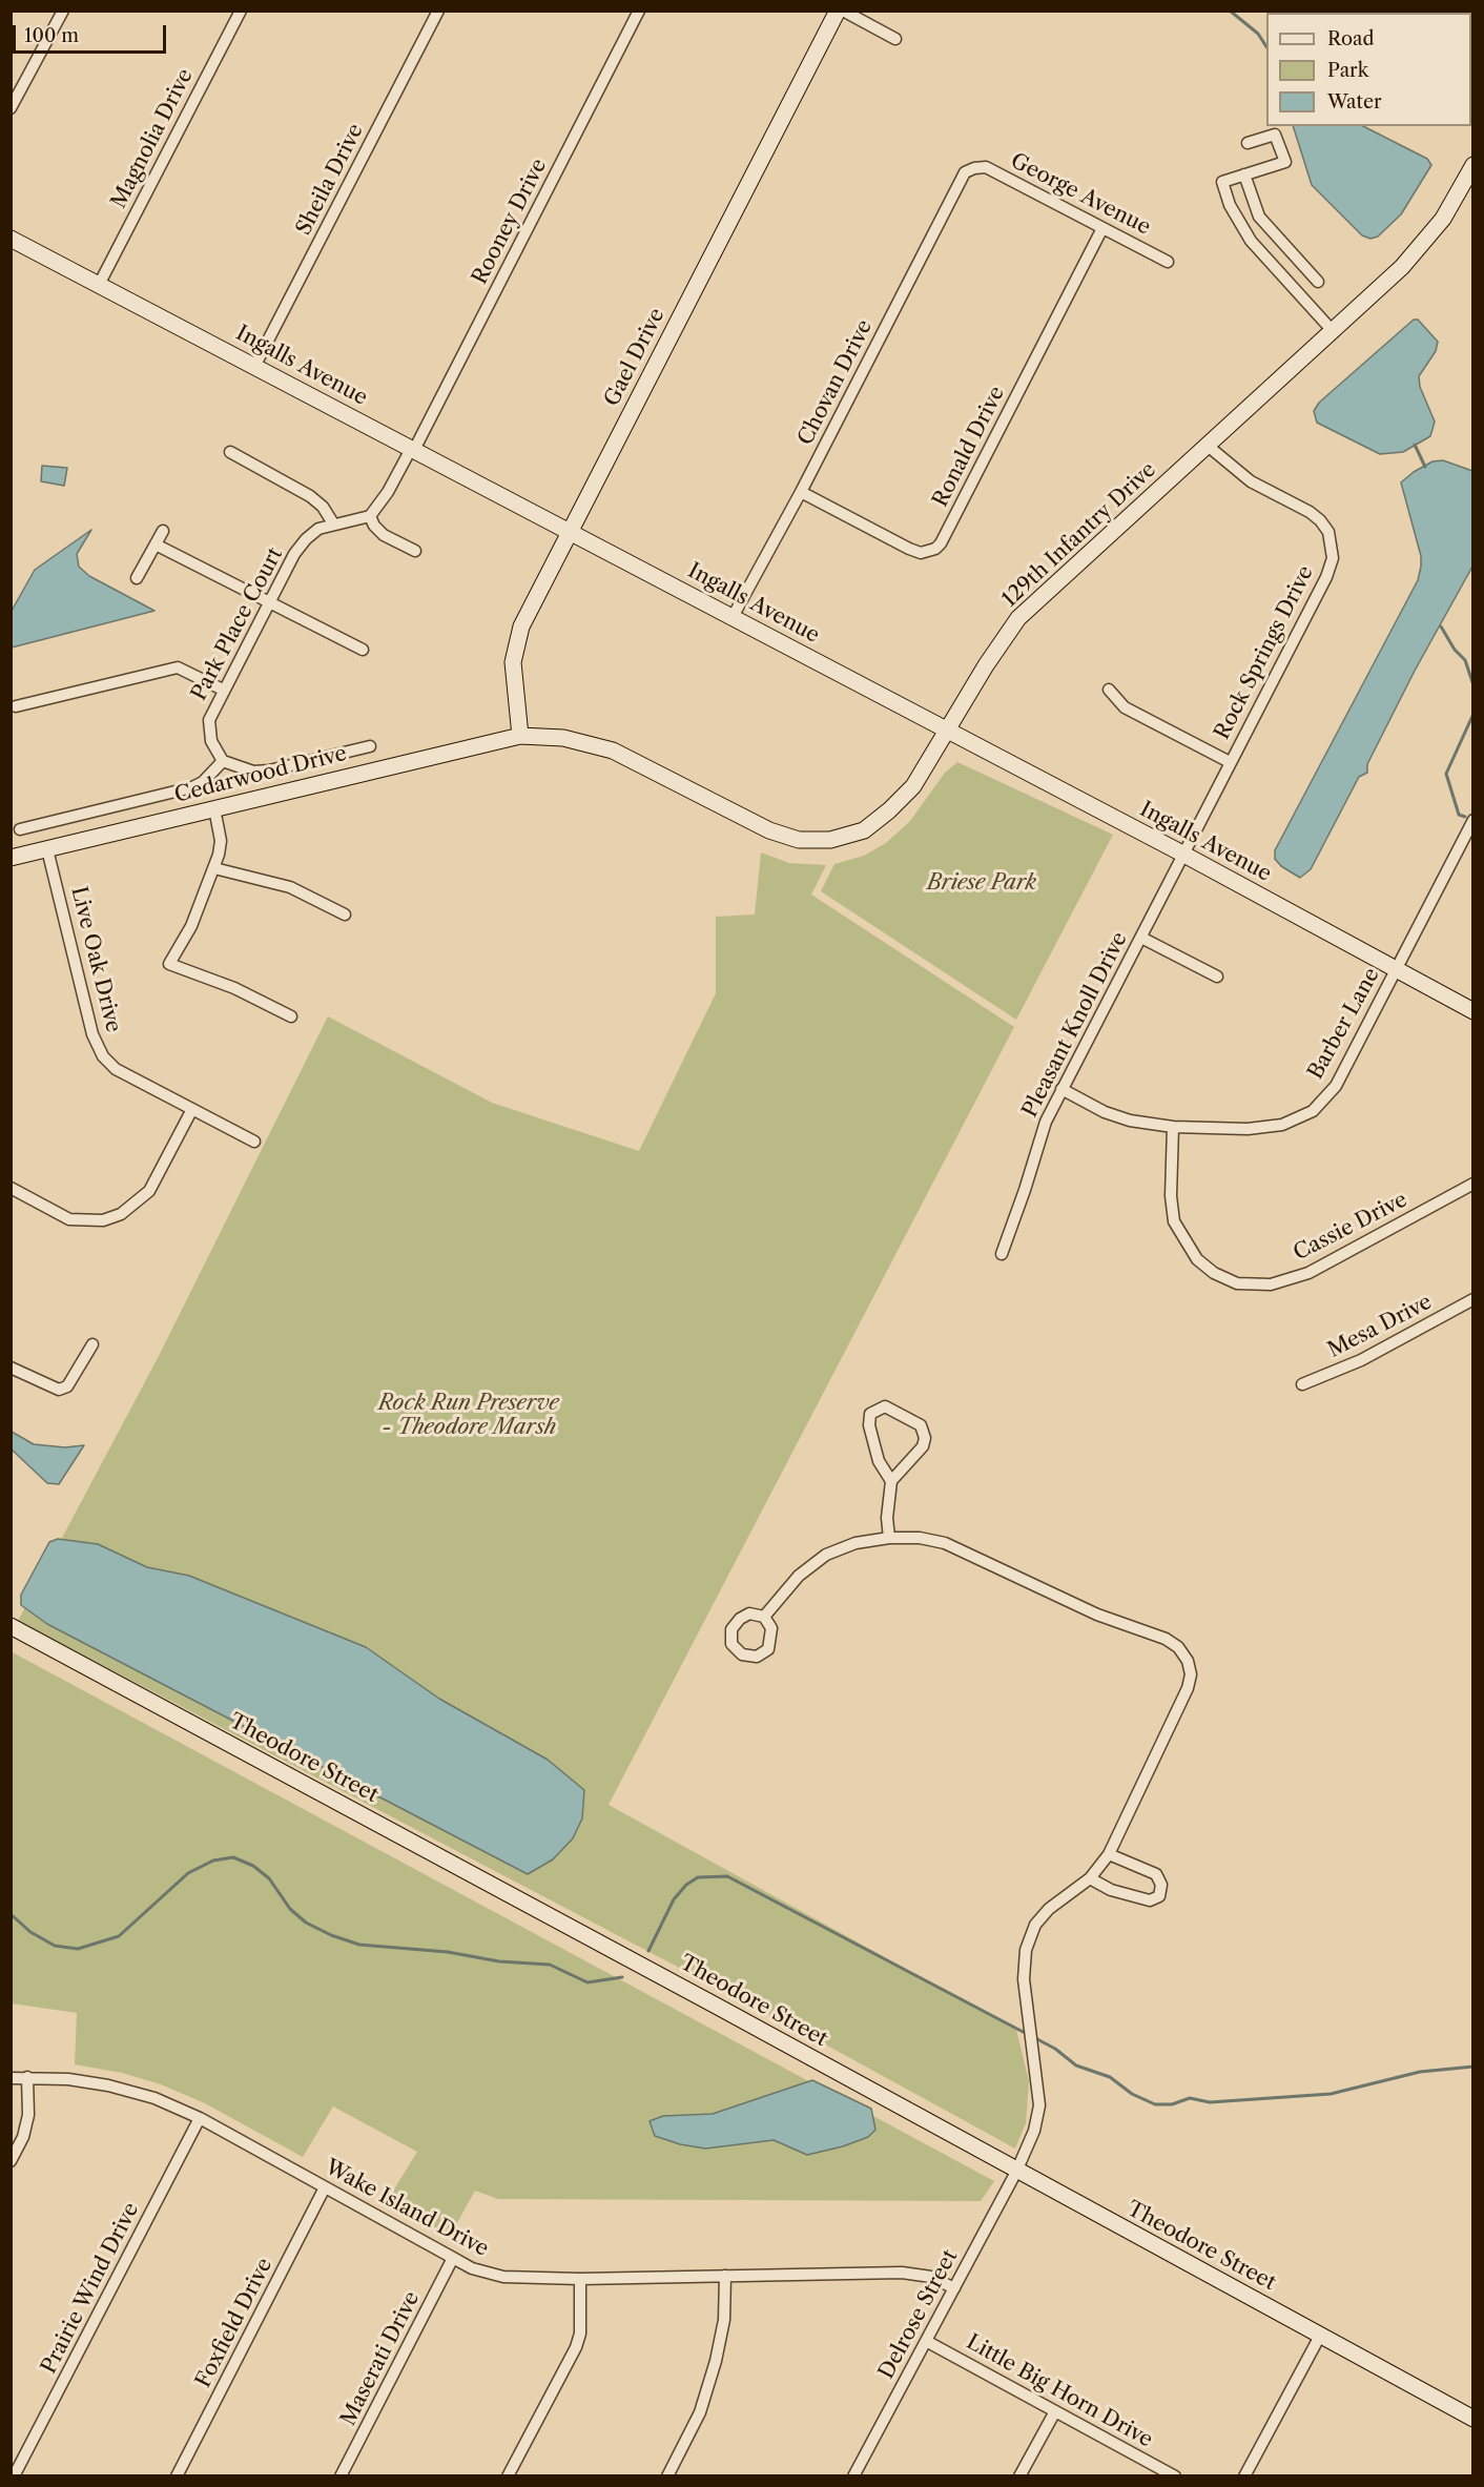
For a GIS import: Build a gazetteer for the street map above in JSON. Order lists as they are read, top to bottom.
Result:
{
  "streets": {
    "street": [
      "Magnolia Drive",
      "Sheila Drive",
      "George Avenue",
      "Rooney Drive",
      "Gael Drive",
      "Ingalls Avenue",
      "Chovan Drive",
      "Ronald Drive",
      "129th Infantry Drive",
      "Park Place Court",
      "Rock Springs Drive",
      "Cedarwood Drive",
      "Live Oak Drive",
      "Barber Lane",
      "Pleasant Knoll Drive",
      "Cassie Drive",
      "Mesa Drive",
      "Theodore Street",
      "Wake Island Drive",
      "Prairie Wind Drive",
      "Delrose Street",
      "Foxfield Drive",
      "Maserati Drive",
      "Little Big Horn Drive"
    ]
  },
  "crossings": [
    ["Magnolia Drive", "Ingalls Avenue"],
    ["Sheila Drive", "Ingalls Avenue"],
    ["George Avenue", "Chovan Drive"],
    ["George Avenue", "Ronald Drive"],
    ["Rooney Drive", "Ingalls Avenue"],
    ["Gael Drive", "Ingalls Avenue"],
    ["Gael Drive", "129th Infantry Drive"],
    ["Gael Drive", "Cedarwood Drive"],
    ["Ingalls Avenue", "Chovan Drive"],
    ["Ingalls Avenue", "129th Infantry Drive"],
    ["Ingalls Avenue", "Rock Springs Drive"],
    ["Ingalls Avenue", "Barber Lane"],
    ["Ingalls Avenue", "Pleasant Knoll Drive"],
    ["Chovan Drive", "Ronald Drive"],
    ["129th Infantry Drive", "Rock Springs Drive"],
    ["129th Infantry Drive", "Cedarwood Drive"],
    ["Rock Springs Drive", "Pleasant Knoll Drive"],
    ["Cedarwood Drive", "Live Oak Drive"],
    ["Barber Lane", "Pleasant Knoll Drive"],
    ["Barber Lane", "Cassie Drive"],
    ["Theodore Street", "Delrose Street"],
    ["Wake Island Drive", "Prairie Wind Drive"],
    ["Wake Island Drive", "Delrose Street"],
    ["Wake Island Drive", "Foxfield Drive"],
    ["Wake Island Drive", "Maserati Drive"],
    ["Delrose Street", "Little Big Horn Drive"]
  ],
  "parks": ["Briese Park", "Rock Run Preserve - Theodore Marsh"],
  "legend": ["Road", "Park", "Water"],
  "scale_bar": "100 m"
}
